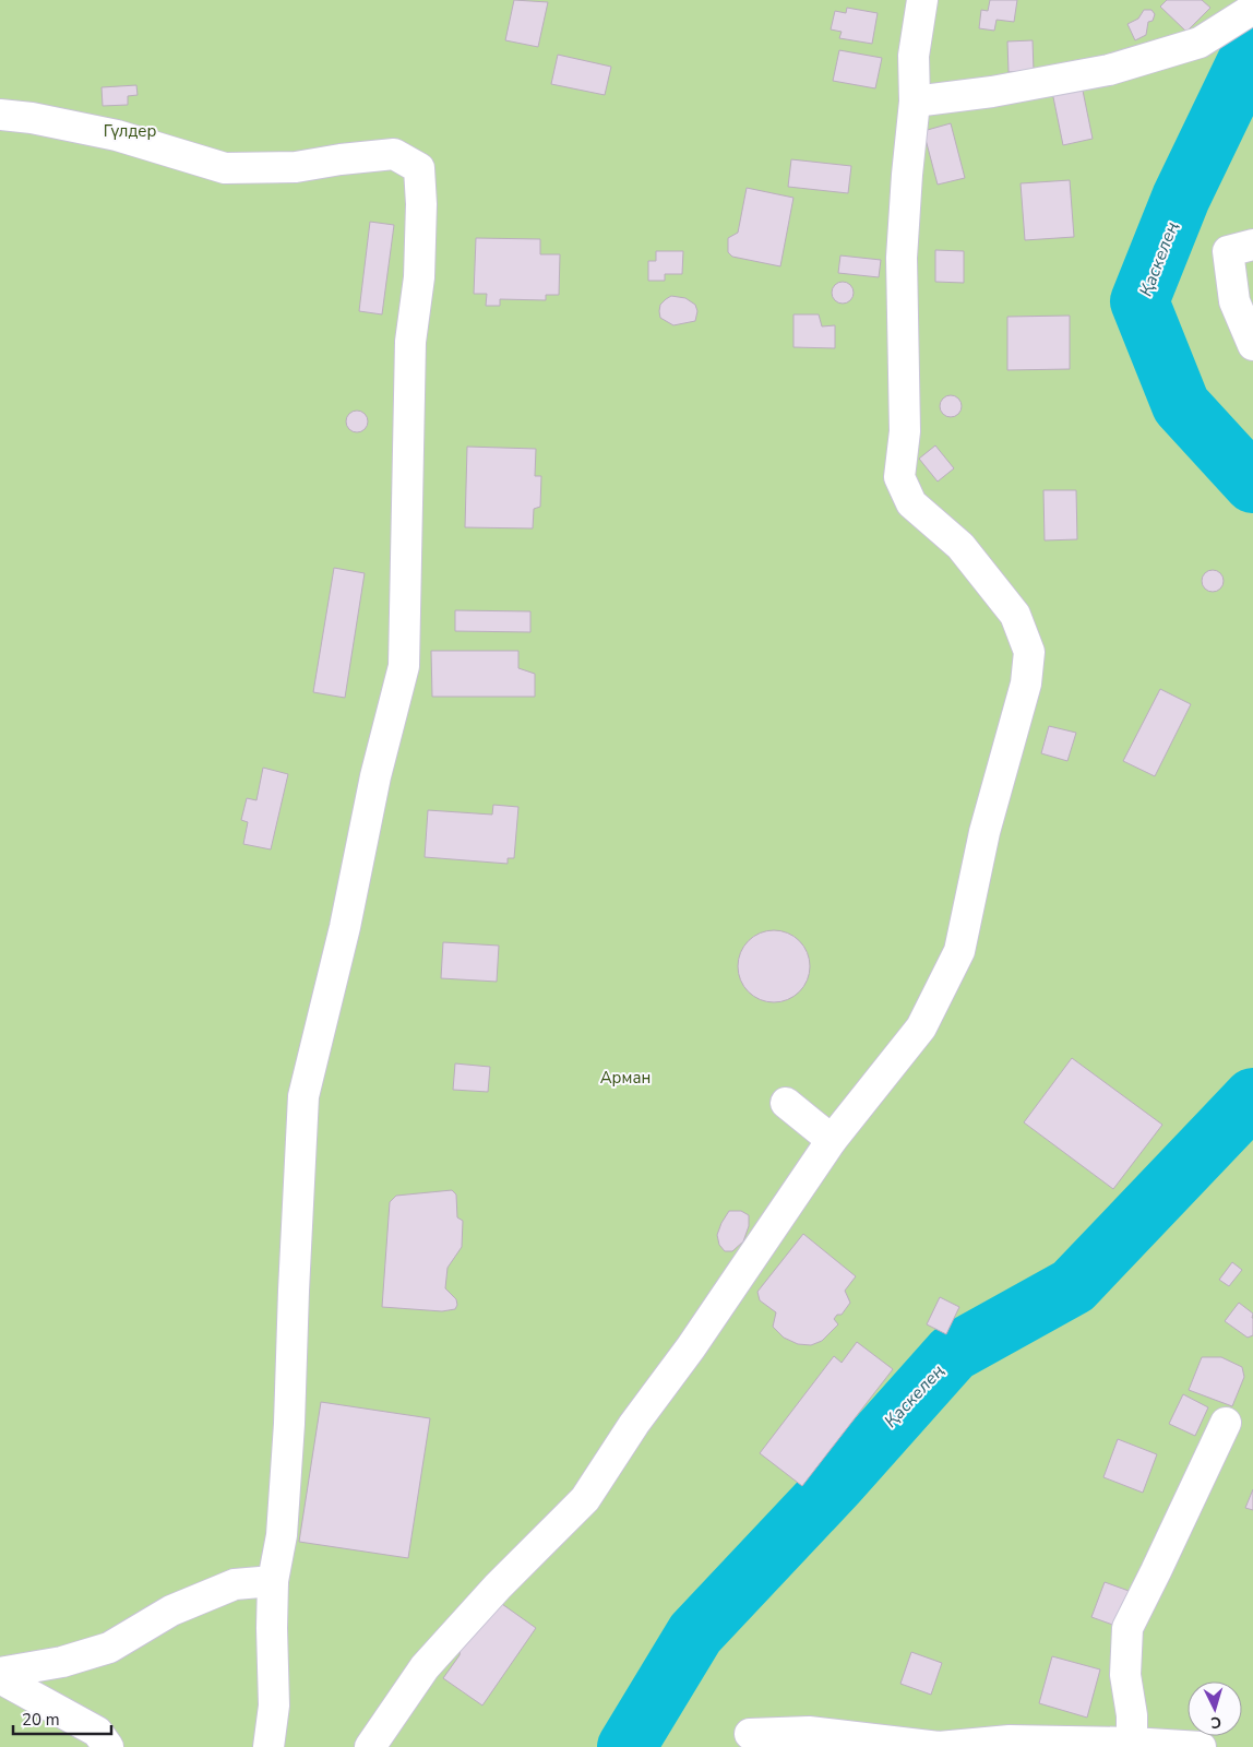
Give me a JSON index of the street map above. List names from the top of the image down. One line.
{"water":["Қаскелең"],"parks":["Гүлдер","Арман"],"scale_bar":"20 m","north":"bottom"}
